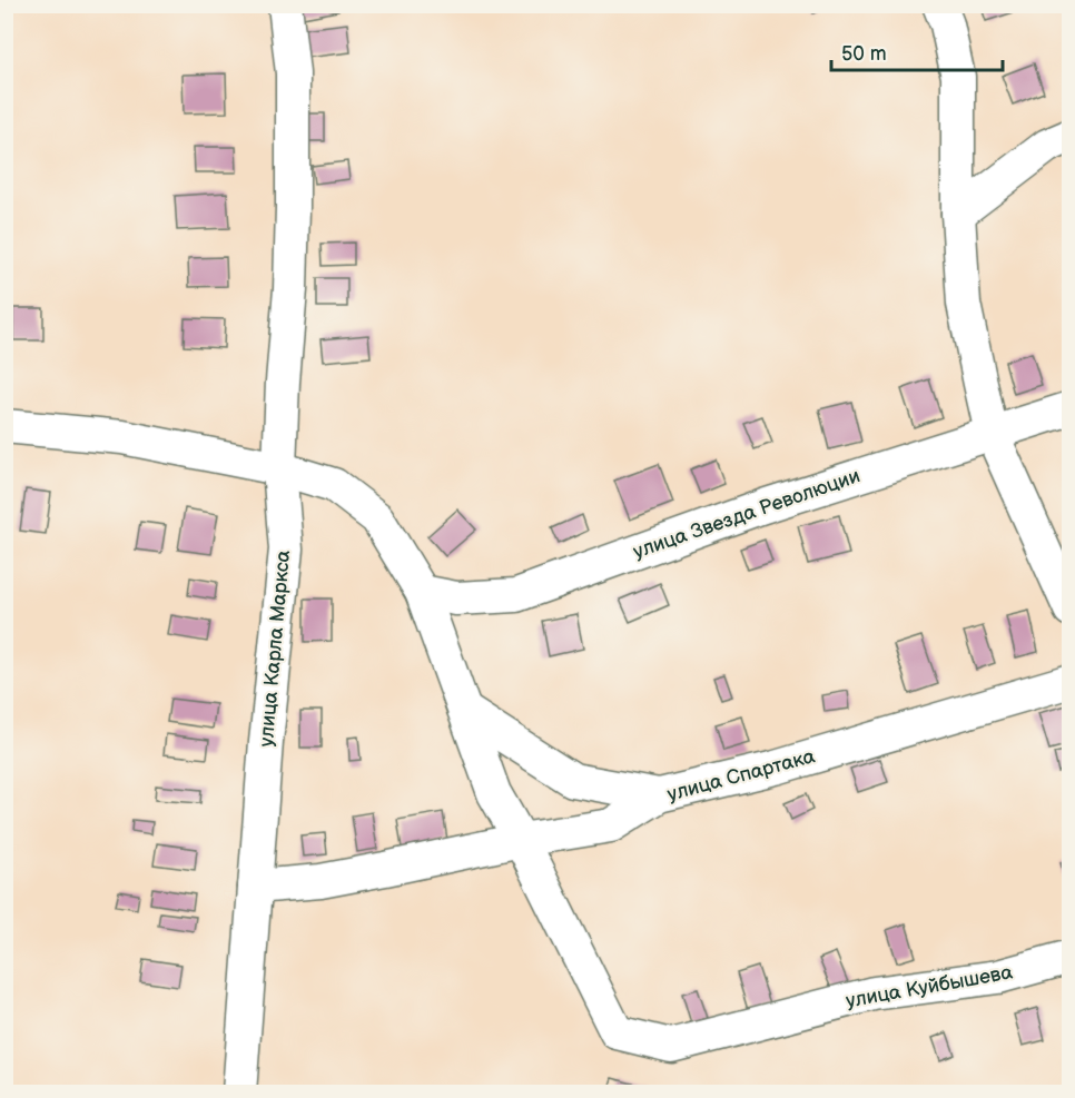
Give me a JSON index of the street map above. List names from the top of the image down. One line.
{"streets":{"street":["улица Звезда Революции","улица Карла Маркса","улица Спартака","улица Куйбышева"]},"crossings":[["улица Карла Маркса","улица Спартака"],["улица Спартака","улица Куйбышева"]],"scale_bar":"50 m"}
